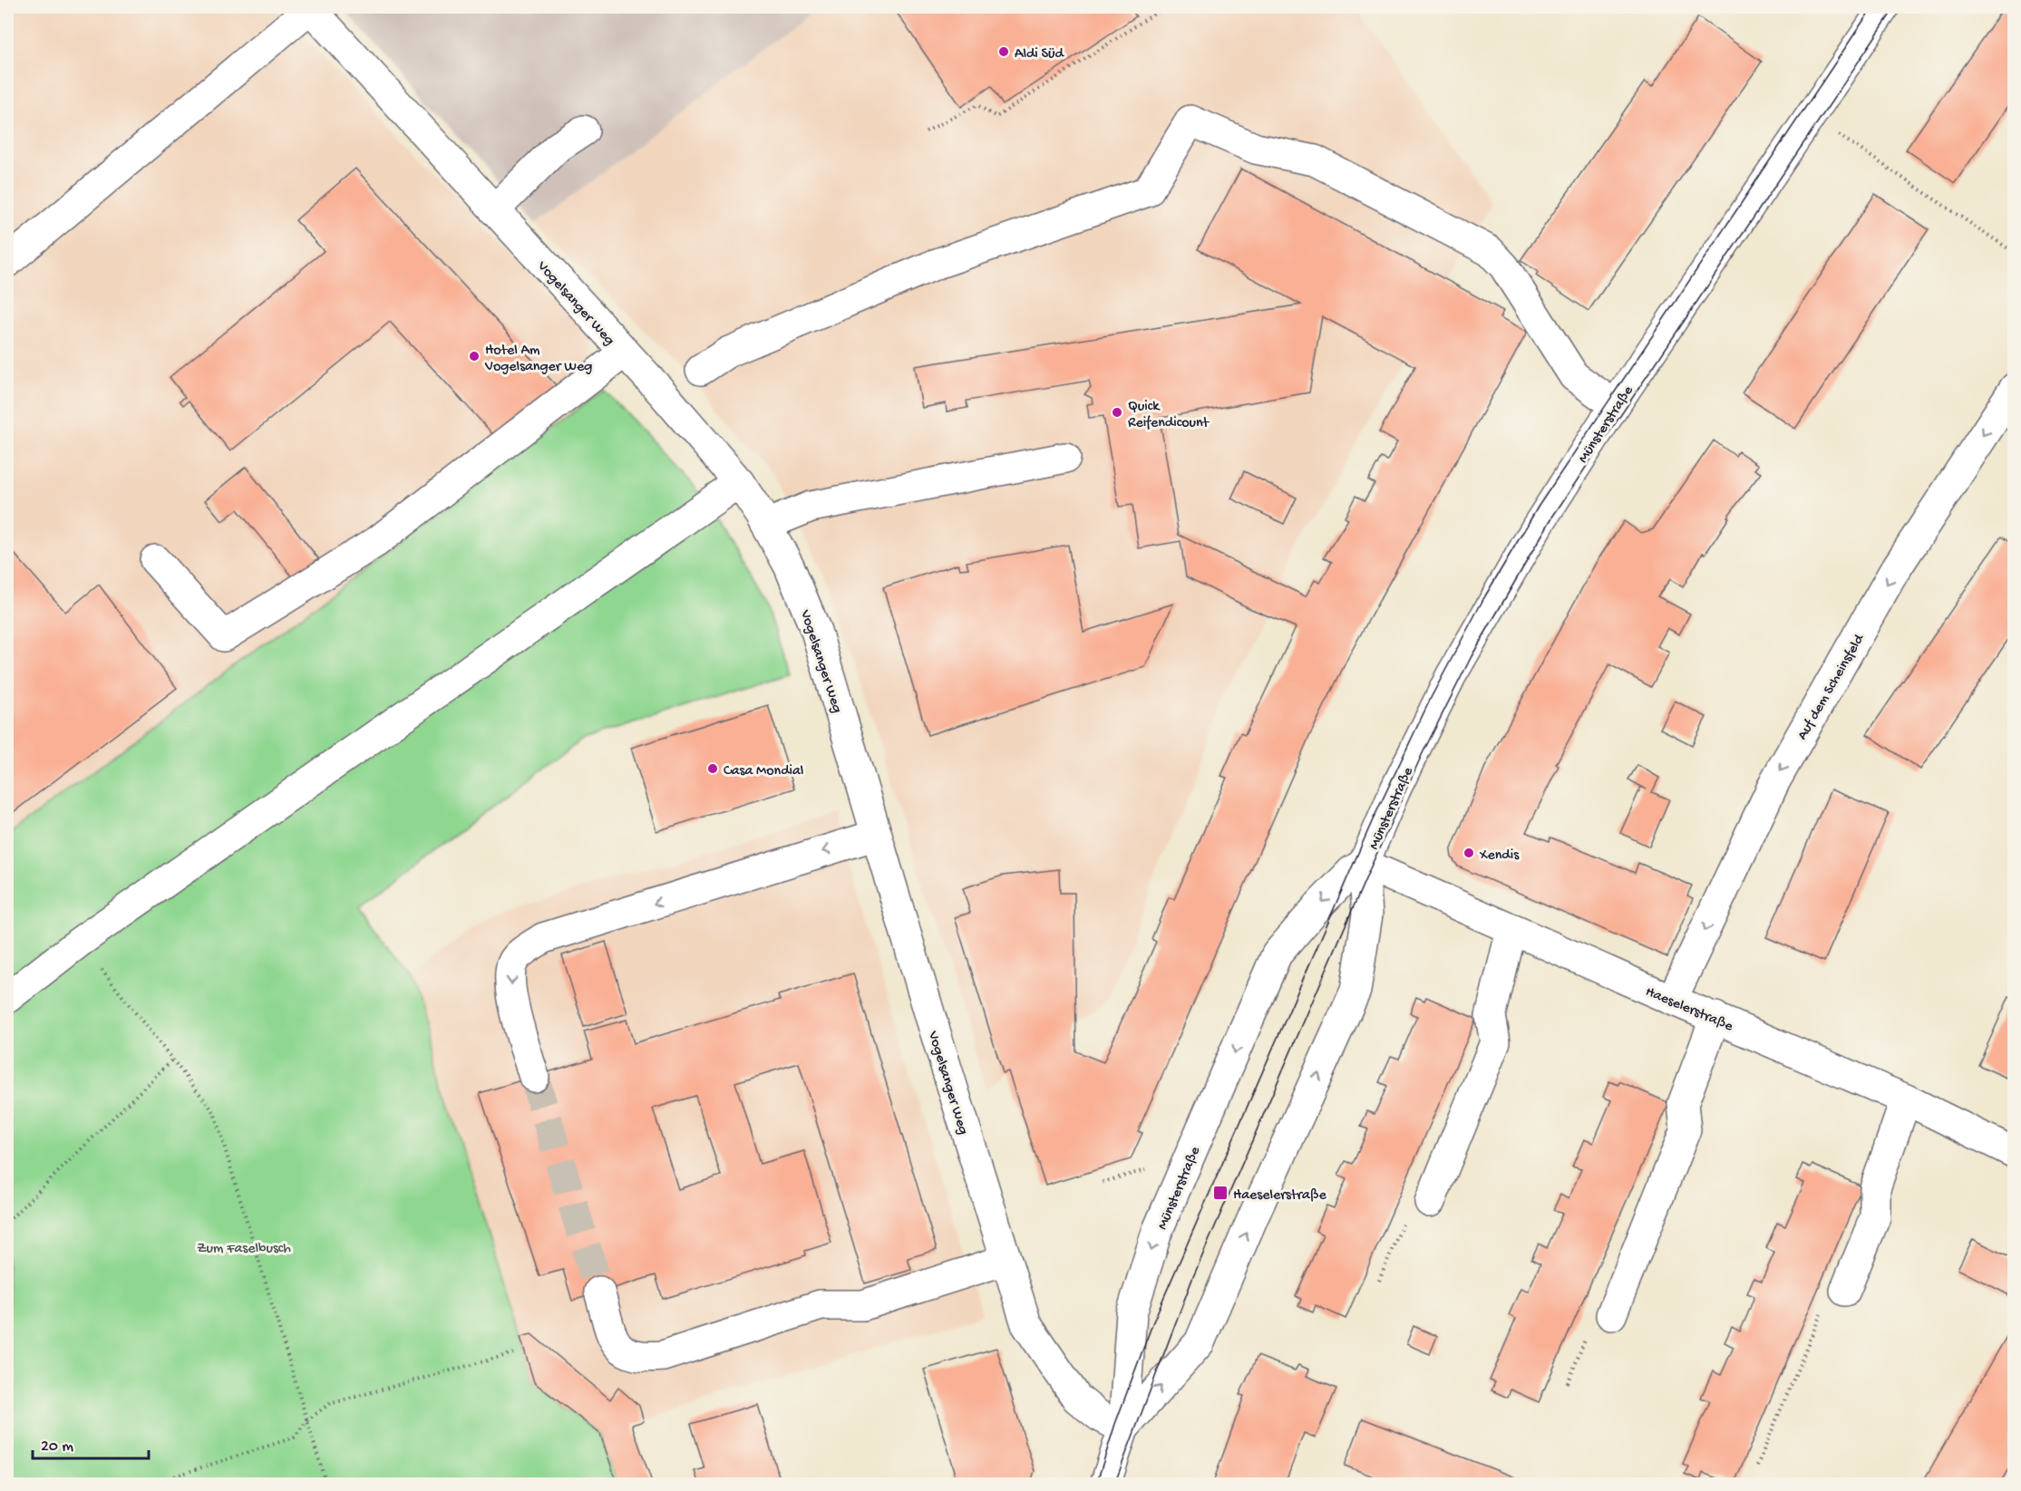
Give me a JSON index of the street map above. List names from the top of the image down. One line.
{"streets":{"street":["Vogelsanger Weg","Münsterstraße","Auf dem Scheinsfeld","Haeselerstraße"]},"crossings":[["Vogelsanger Weg","Münsterstraße"],["Münsterstraße","Haeselerstraße"],["Auf dem Scheinsfeld","Haeselerstraße"]],"one_way":["Auf dem Scheinsfeld"],"parks":["Zum Faselbusch"],"places":{"other":["Aldi Süd","Hotel Am Vogelsanger Weg","Quick Reifendicount","Casa Mondial","Xendis"],"transit":["Haeselerstraße"]},"scale_bar":"20 m"}
